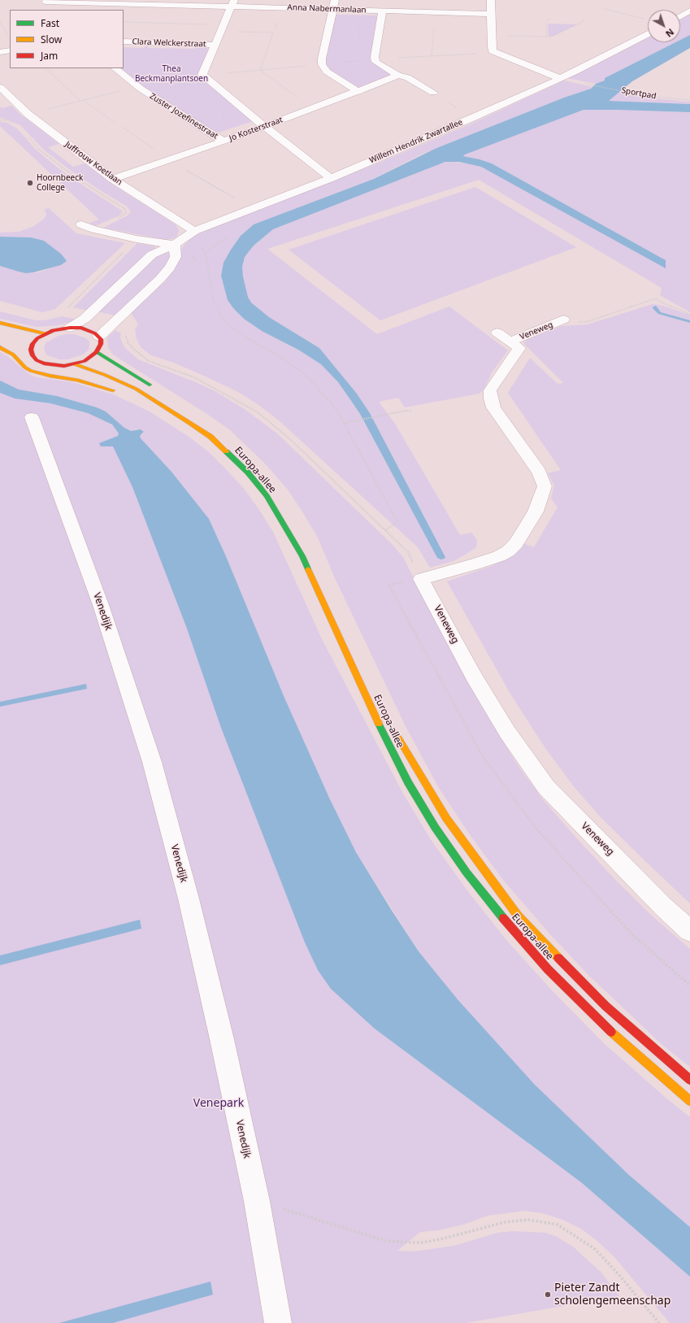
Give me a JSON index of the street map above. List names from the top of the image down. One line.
{"streets":{"main road":["Europa-allee"],"street":["Anna Nabermanlaan","Clara Welckerstraat","Zuster Jozefinestraat","Jo Kosterstraat","Willem Hendrik Zwartallee","Juffrouw Koetlaan","Veneweg","Venedijk"],"path":["Sportpad"]},"crossings":[["Zuster Jozefinestraat","Jo Kosterstraat"],["Jo Kosterstraat","Juffrouw Koetlaan"],["Willem Hendrik Zwartallee","Juffrouw Koetlaan"]],"parks":["Thea Beckmanplantsoen","Venepark"],"places":["Hoornbeeck College","Pieter Zandt scholengemeenschap"],"legend":["Fast","Slow","Jam"],"north":"bottom right"}
